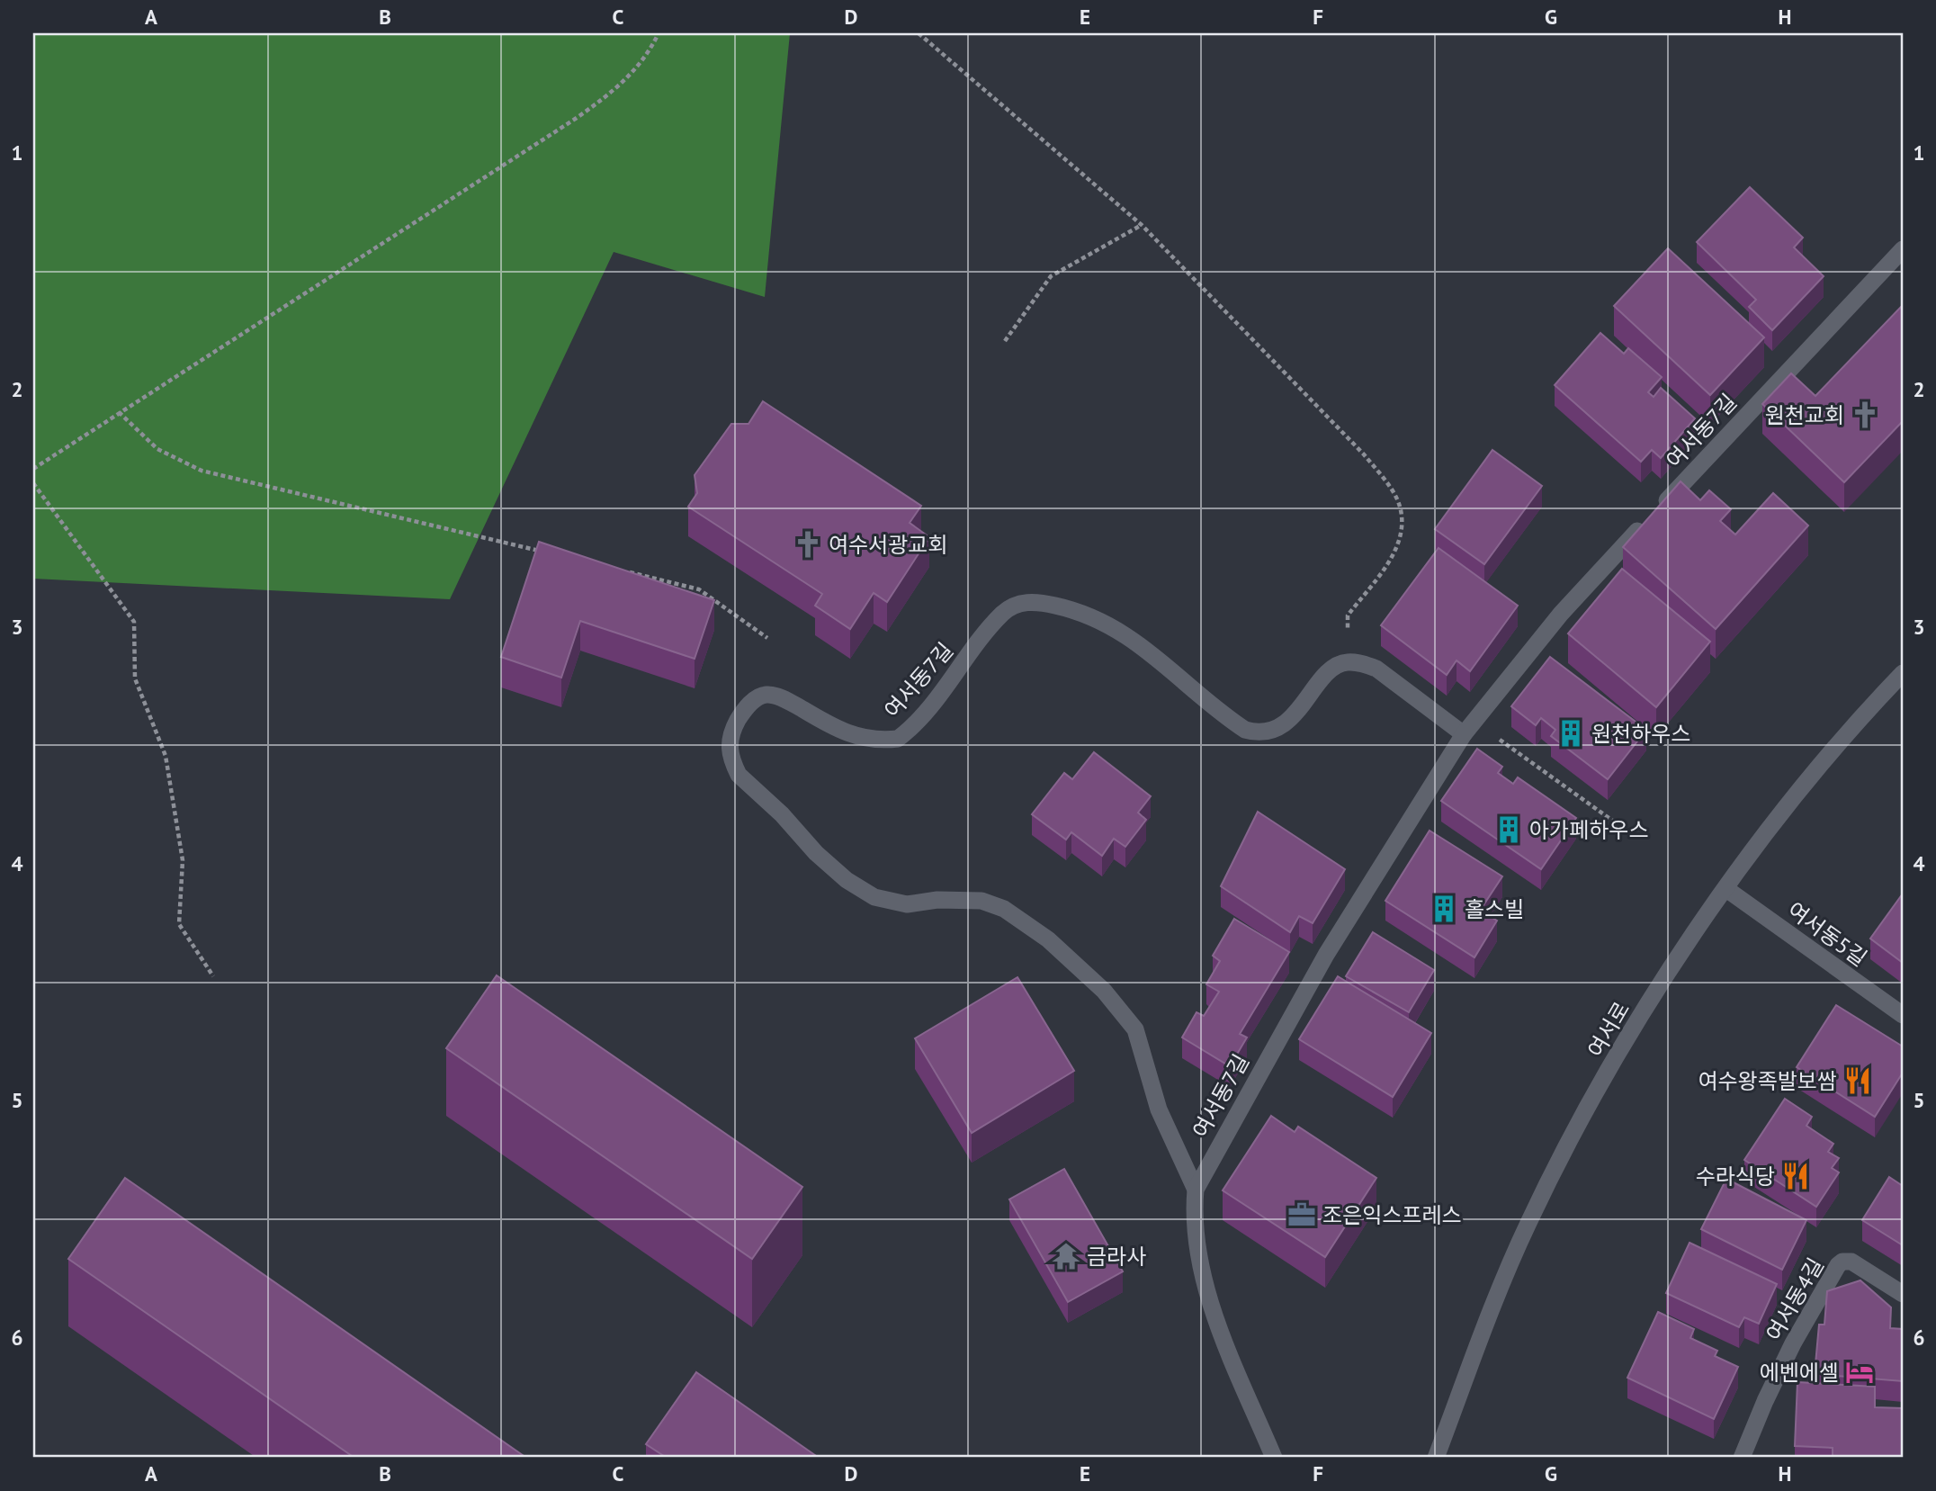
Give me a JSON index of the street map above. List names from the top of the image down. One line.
{"streets":{"street":["여서동7길","여서동5길","여서로","여서동4길"]},"crossings":[["여서동5길","여서로"]],"places":{"church":["원천교회","여수서광교회"],"building":["원천하우스","아가페하우스","홀스빌"],"restaurant":["여수왕족발보쌈","수라식당"],"office":["조은익스프레스"],"temple":["금라사"],"hotel":["에벤에셀"]},"grid":{"columns":["A","B","C","D","E","F","G","H"],"rows":["1","2","3","4","5","6"]}}
